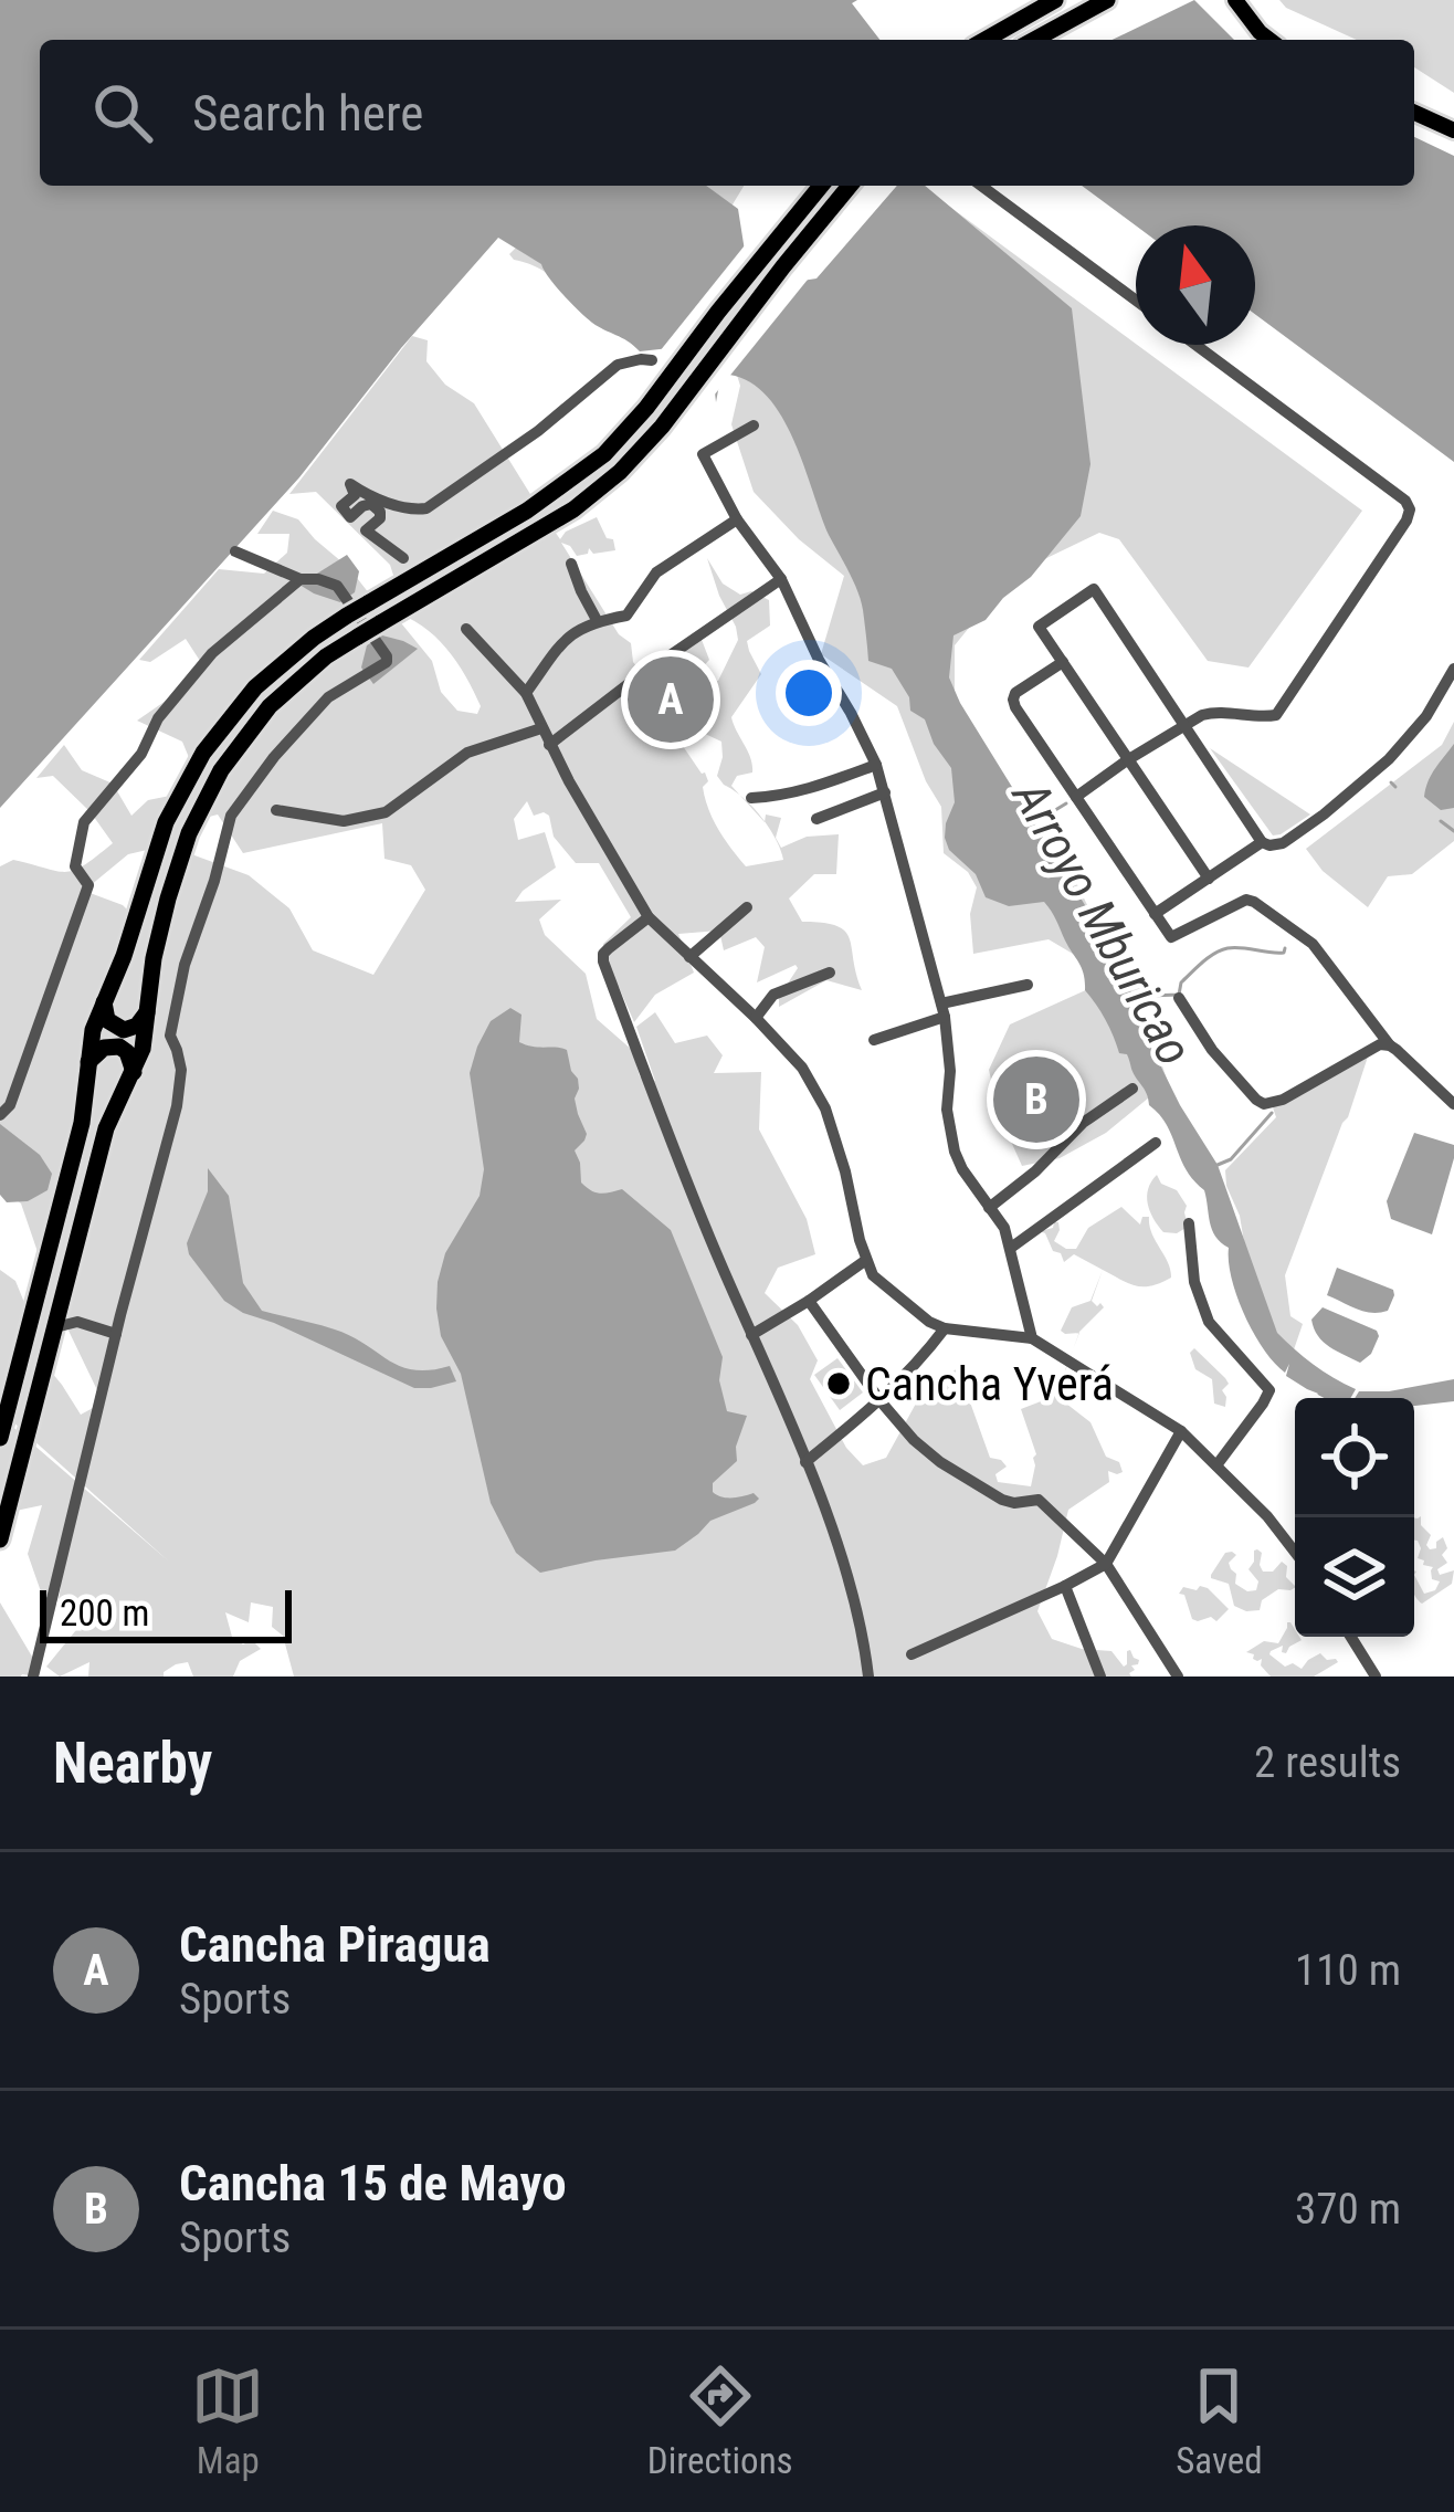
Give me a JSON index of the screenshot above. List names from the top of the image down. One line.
{"water":["Arroyo Mburicao"],"places":["Cancha Yverá"],"scale_bar":"200 m","north":"top","page":{"search":"Search here","pins":["A","B"],"scale":"200 m","heading":["Nearby","2 results"],"list":[{"mark":"A","name":"Cancha Piragua","note":"Sports","value":"110 m"},{"mark":"B","name":"Cancha 15 de Mayo","note":"Sports","value":"370 m"}],"nav":["Map","Directions","Saved"]}}
